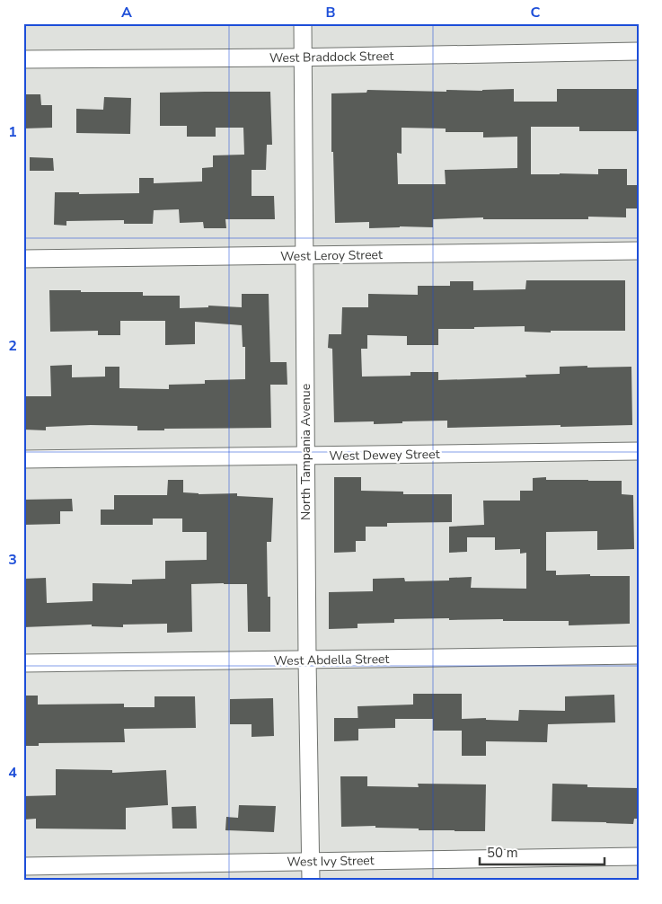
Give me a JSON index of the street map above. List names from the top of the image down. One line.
{"streets":{"street":["West Braddock Street","West Leroy Street","North Tampania Avenue","West Dewey Street","West Abdella Street","West Ivy Street"]},"crossings":[["West Braddock Street","North Tampania Avenue"],["West Leroy Street","North Tampania Avenue"],["North Tampania Avenue","West Dewey Street"],["North Tampania Avenue","West Abdella Street"],["North Tampania Avenue","West Ivy Street"]],"scale_bar":"50 m","grid":{"columns":["A","B","C"],"rows":["1","2","3","4"]}}
